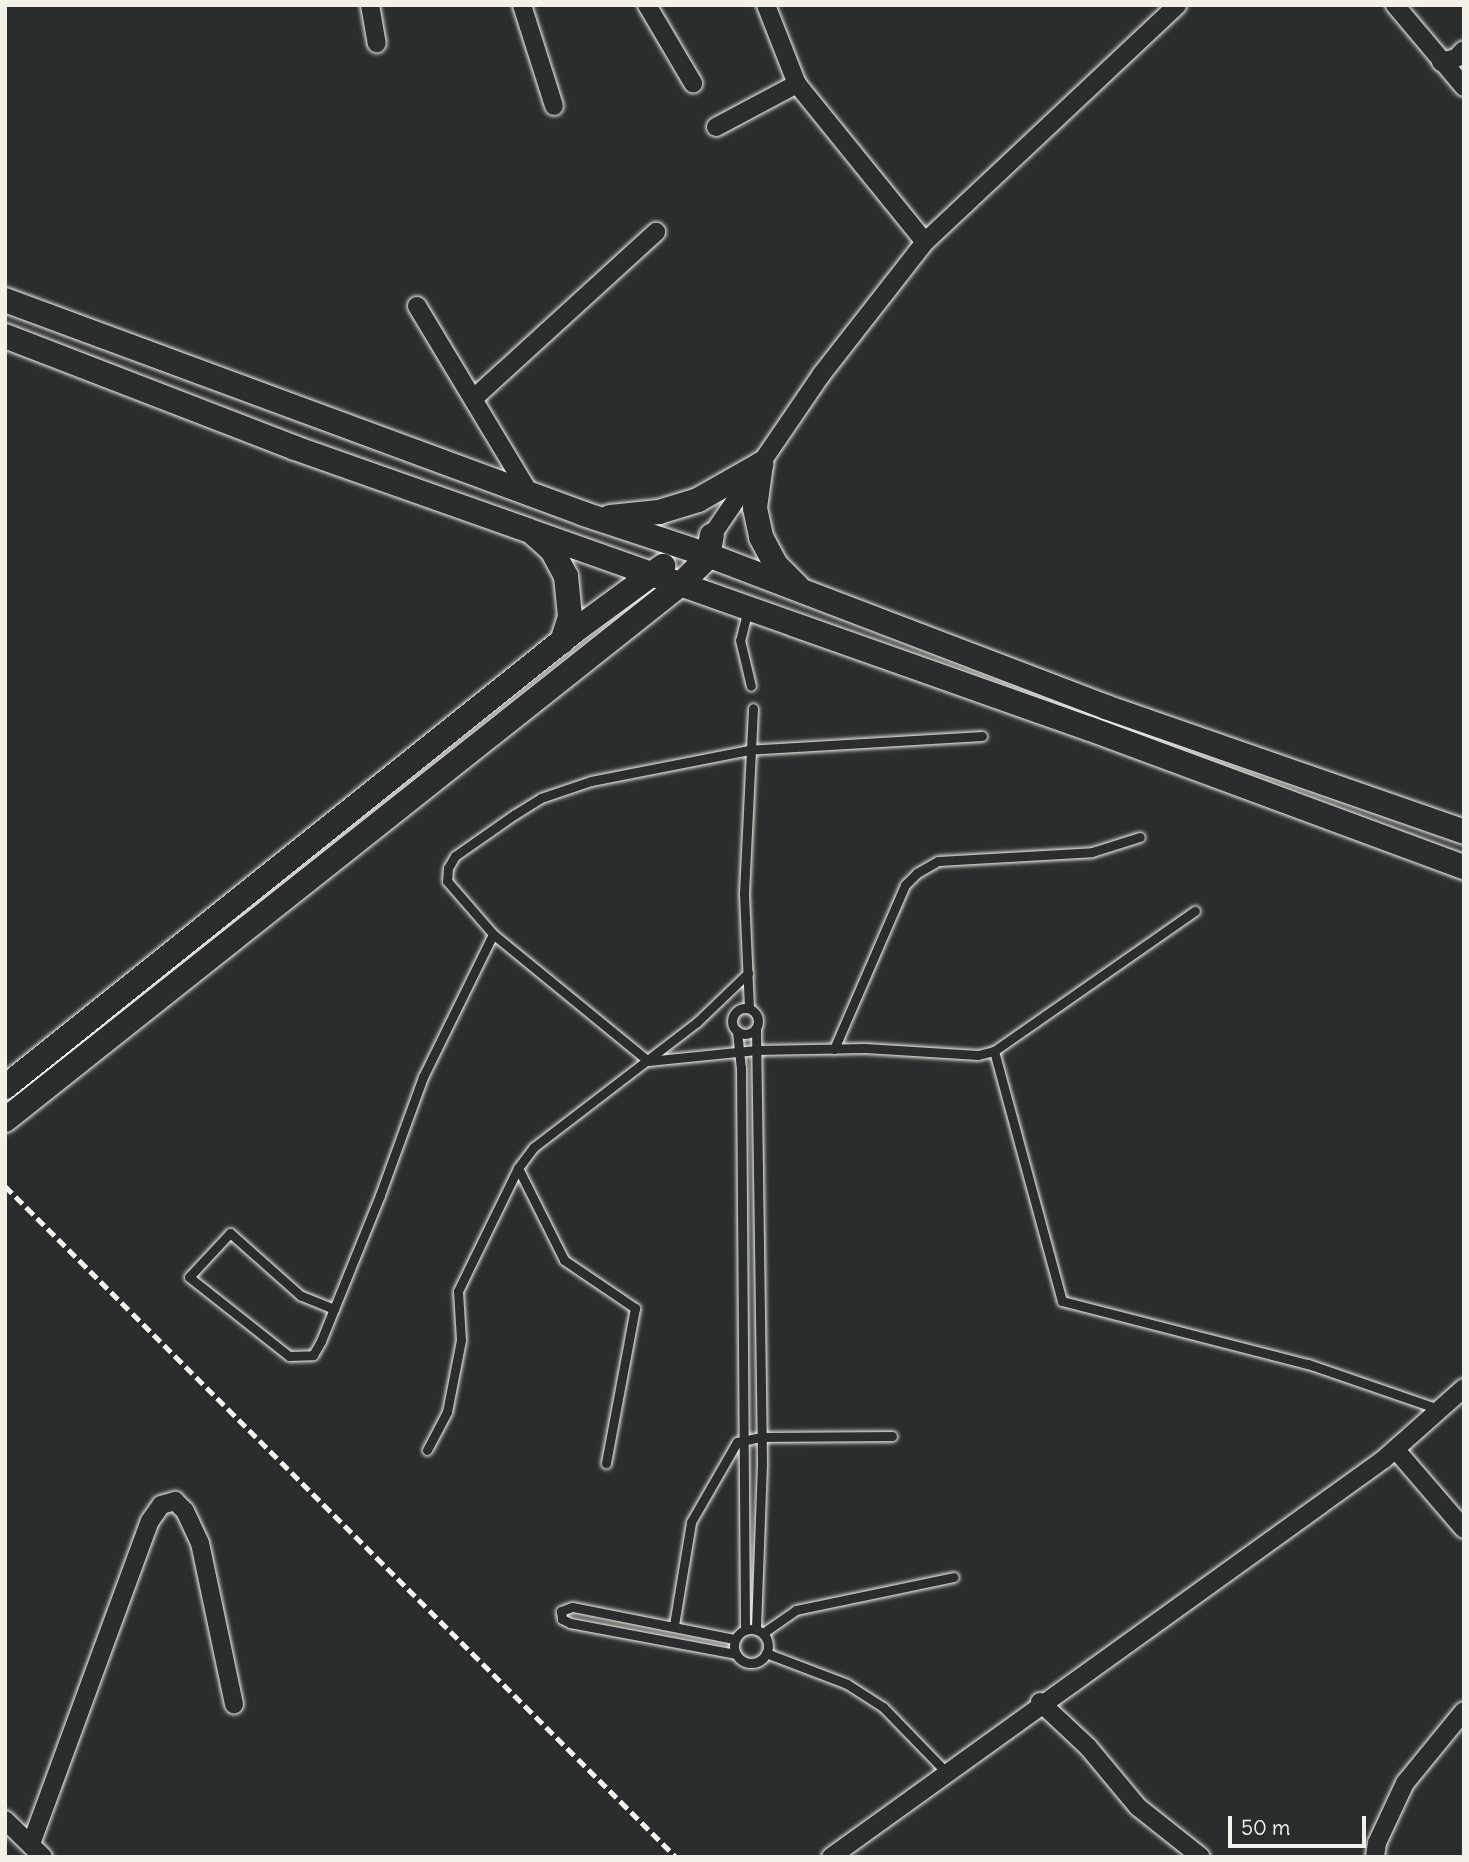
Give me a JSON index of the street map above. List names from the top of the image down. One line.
{"scale_bar":"50 m"}
